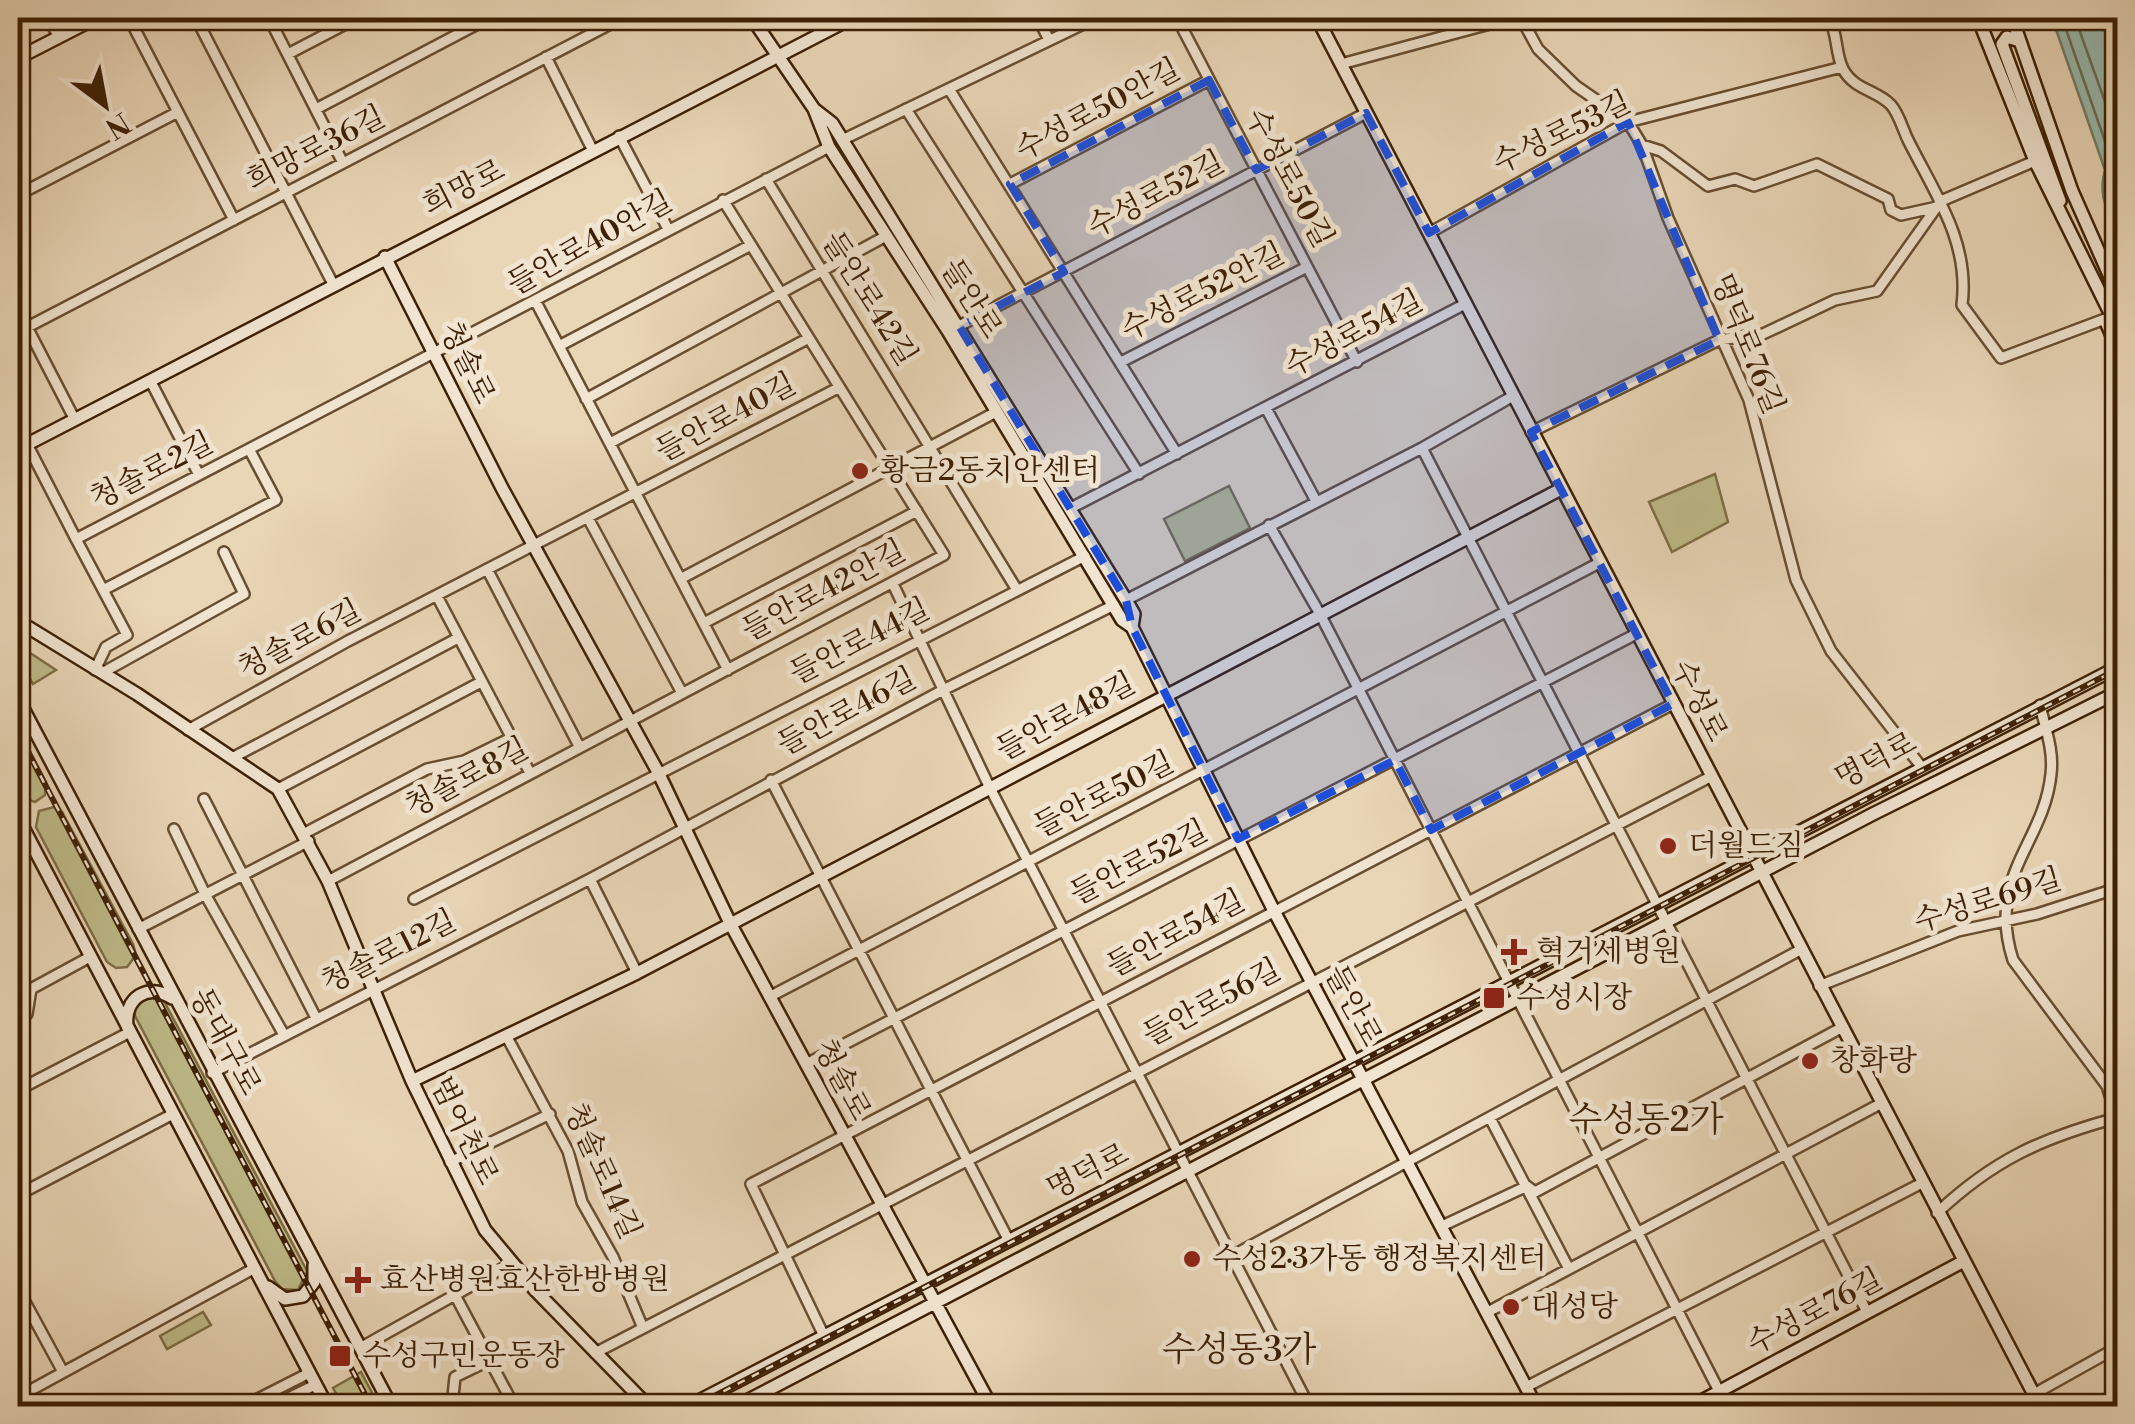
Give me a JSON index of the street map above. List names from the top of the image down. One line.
{"streets":{"main road":["희망로","들안로","청솔로","수성로","들안로48길","명덕로","동대구로","범어천로","수성로76길"],"street":["수성로50안길","수성로53길","희망로36길","수성로50길","수성로52길","들안로40안길","수성로52안길","들안로42길","수성로54길","명덕로76길","들안로40길","청솔로2길","들안로42안길","청솔로6길","들안로44길","들안로46길","청솔로8길","들안로50길","들안로52길","수성로69길","들안로54길","청솔로12길","들안로56길","청솔로14길"]},"crossings":[["수성로50안길","수성로50길"],["수성로50안길","수성로52길"],["수성로50안길","수성로52안길"],["수성로53길","명덕로76길"],["수성로53길","수성로"],["수성로50길","수성로52길"],["수성로50길","수성로52안길"],["수성로50길","수성로54길"],["희망로","들안로"],["희망로","청솔로"],["희망로","청솔로2길"],["수성로52길","수성로52안길"],["수성로52길","들안로"],["수성로52길","수성로"],["들안로40안길","청솔로"],["들안로40안길","들안로40길"],["들안로40안길","청솔로2길"],["수성로52안길","수성로54길"],["들안로42길","들안로44길"],["들안로","수성로54길"],["들안로","들안로44길"],["들안로","들안로46길"],["들안로","들안로48길"],["들안로","명덕로"],["들안로","들안로50길"],["들안로","들안로52길"],["들안로","들안로54길"],["들안로","들안로56길"],["수성로54길","수성로"],["수성로54길","들안로46길"],["명덕로76길","명덕로"],["청솔로","청솔로2길"],["청솔로","들안로42안길"],["청솔로","청솔로6길"],["청솔로","들안로44길"],["청솔로","들안로46길"],["청솔로","들안로48길"],["청솔로","명덕로"],["청솔로","청솔로8길"],["청솔로","들안로50길"],["청솔로","들안로52길"],["청솔로","들안로54길"],["청솔로","청솔로12길"],["청솔로","들안로56길"],["들안로40길","들안로42안길"],["청솔로2길","범어천로"],["들안로42안길","들안로46길"],["들안로42안길","청솔로8길"],["청솔로6길","범어천로"],["들안로44길","들안로46길"],["수성로","들안로46길"],["수성로","들안로48길"],["수성로","명덕로"],["수성로","들안로50길"],["수성로","들안로52길"],["수성로","수성로69길"],["수성로","들안로54길"],["수성로","들안로56길"],["수성로","수성로76길"],["들안로46길","들안로48길"],["들안로46길","청솔로12길"],["들안로48길","들안로50길"],["명덕로","들안로56길"],["청솔로8길","범어천로"],["들안로50길","들안로52길"],["들안로52길","들안로54길"],["들안로54길","들안로56길"],["청솔로12길","동대구로"],["청솔로12길","범어천로"],["들안로56길","범어천로"],["들안로56길","청솔로14길"]],"districts":["수성동2가","수성동3가"],"places":{"other":["황금2동치안센터","더월드짐","창화랑","수성2·3가동 행정복지센터","대성당"],"health":["혁거세병원","효산병원효산한방병원"],"transit":["수성시장","수성구민운동장"]},"north":"bottom right"}
